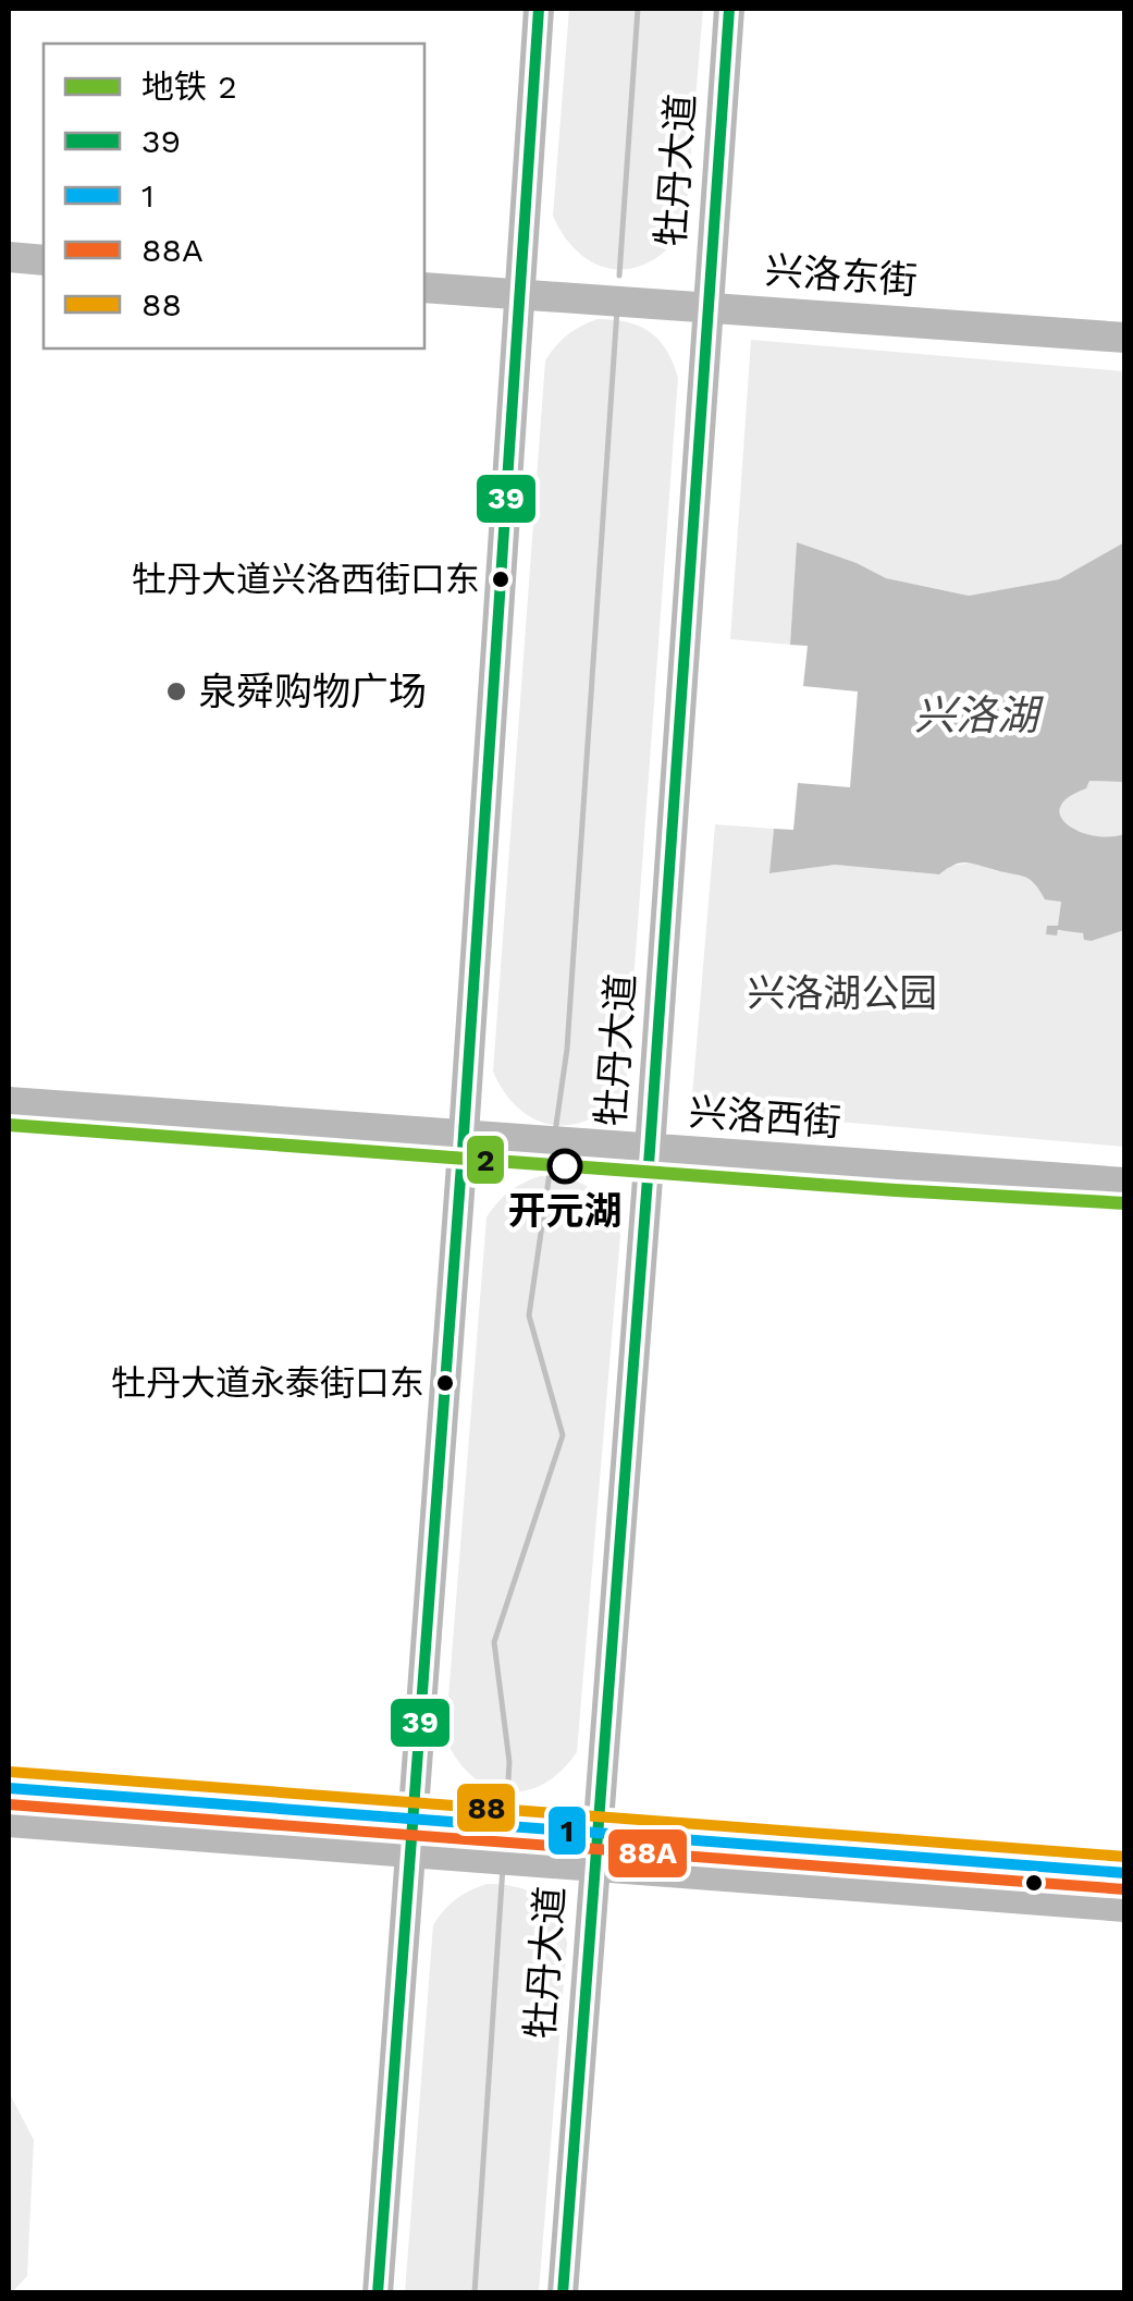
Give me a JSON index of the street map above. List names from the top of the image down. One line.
{"streets":{"main road":["牡丹大道","兴洛东街","兴洛西街"]},"crossings":[["牡丹大道","兴洛东街"],["牡丹大道","兴洛西街"]],"water":["兴洛湖"],"parks":["兴洛湖公园"],"places":["牡丹大道兴洛西街口东","泉舜购物广场","开元湖","牡丹大道永泰街口东"],"lines":["transit line 39","metro line 2","transit line 88","transit line 1","transit line 88A"],"legend":["地铁 2","39","1","88A","88"]}
